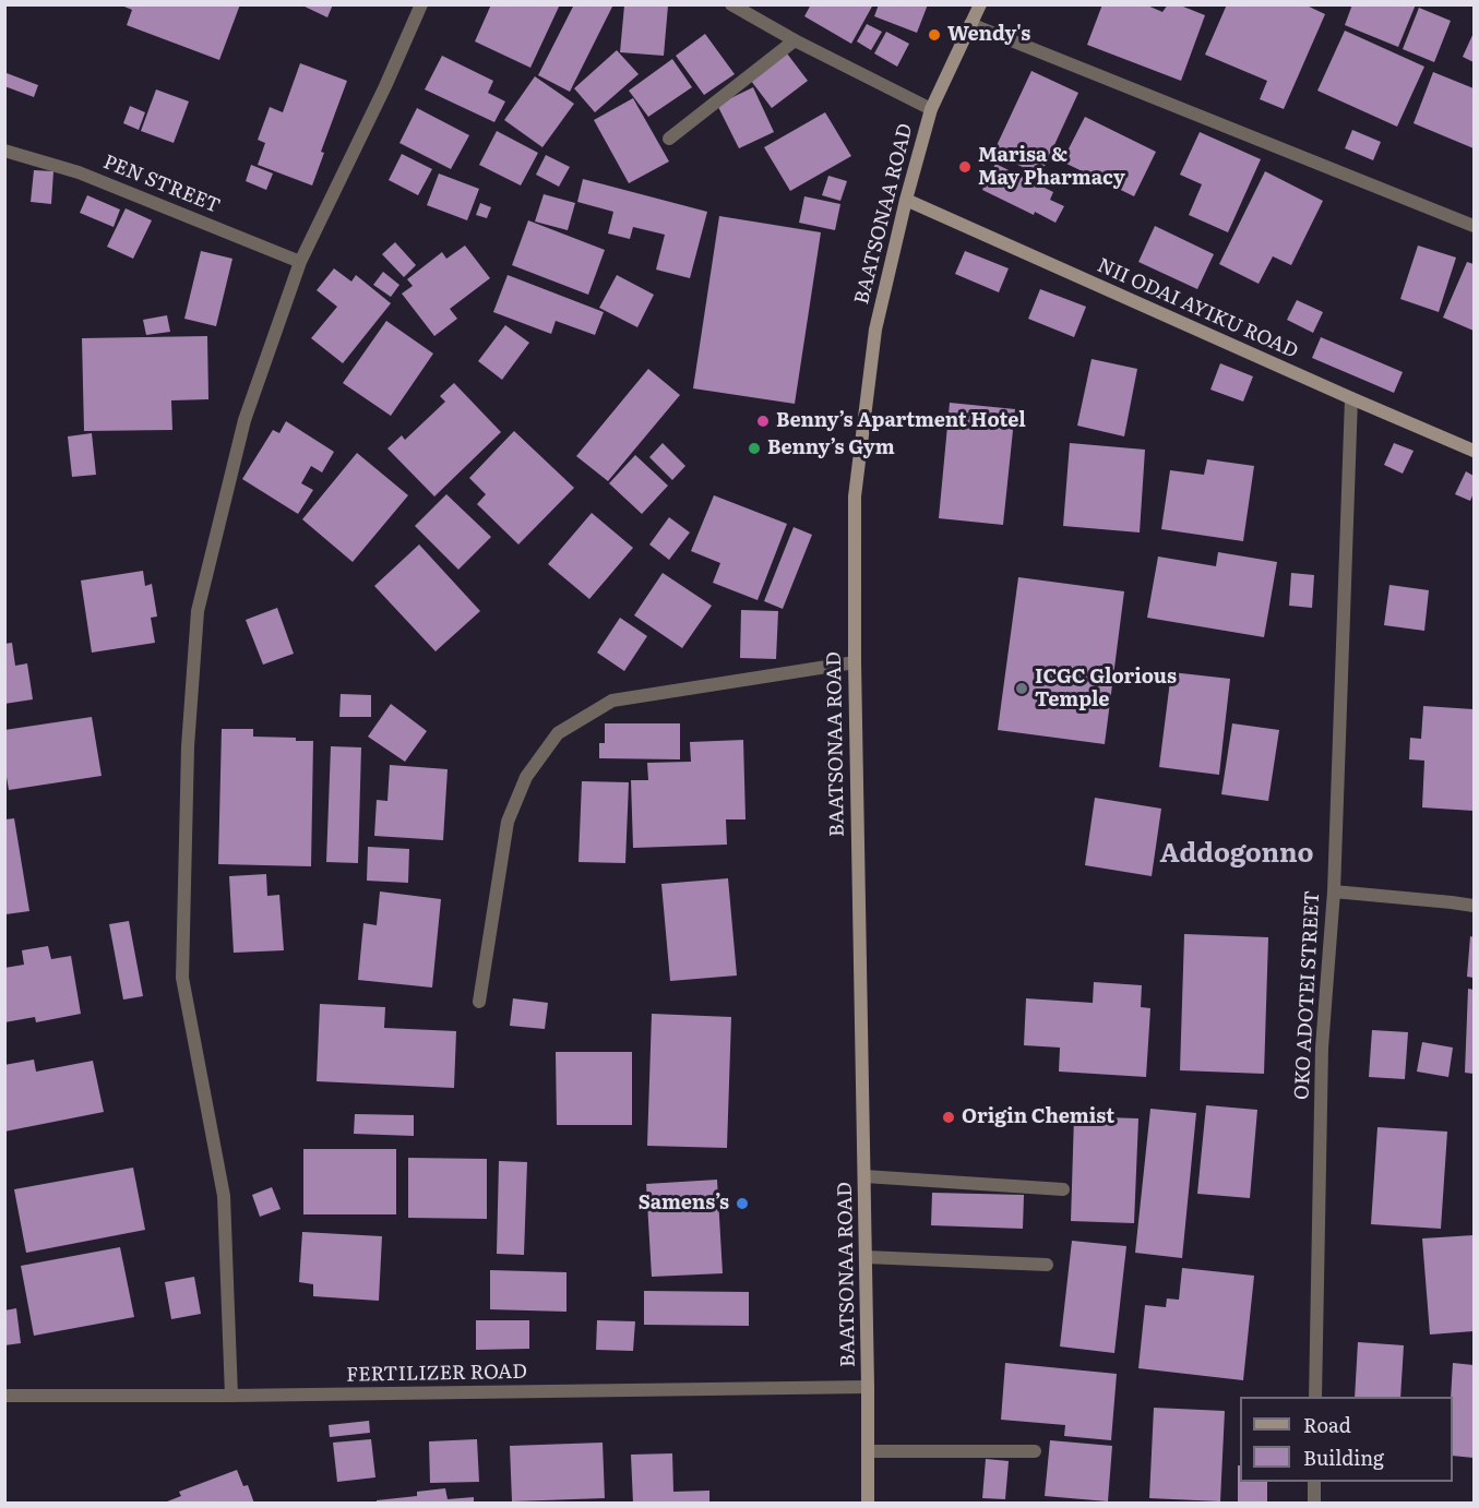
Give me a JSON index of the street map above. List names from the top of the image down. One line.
{"streets":{"street":["PEN STREET","BAATSONAA ROAD","NII ODAI AYIKU ROAD","OKO ADOTEI STREET","FERTILIZER ROAD"]},"crossings":[["BAATSONAA ROAD","NII ODAI AYIKU ROAD"],["BAATSONAA ROAD","FERTILIZER ROAD"],["NII ODAI AYIKU ROAD","OKO ADOTEI STREET"]],"districts":["Addogonno"],"places":["Wendy's","Marisa & May Pharmacy","Benny’s Apartment Hotel","Benny’s Gym","ICGC Glorious Temple","Origin Chemist","Samens’s"],"legend":["Road","Building"]}
